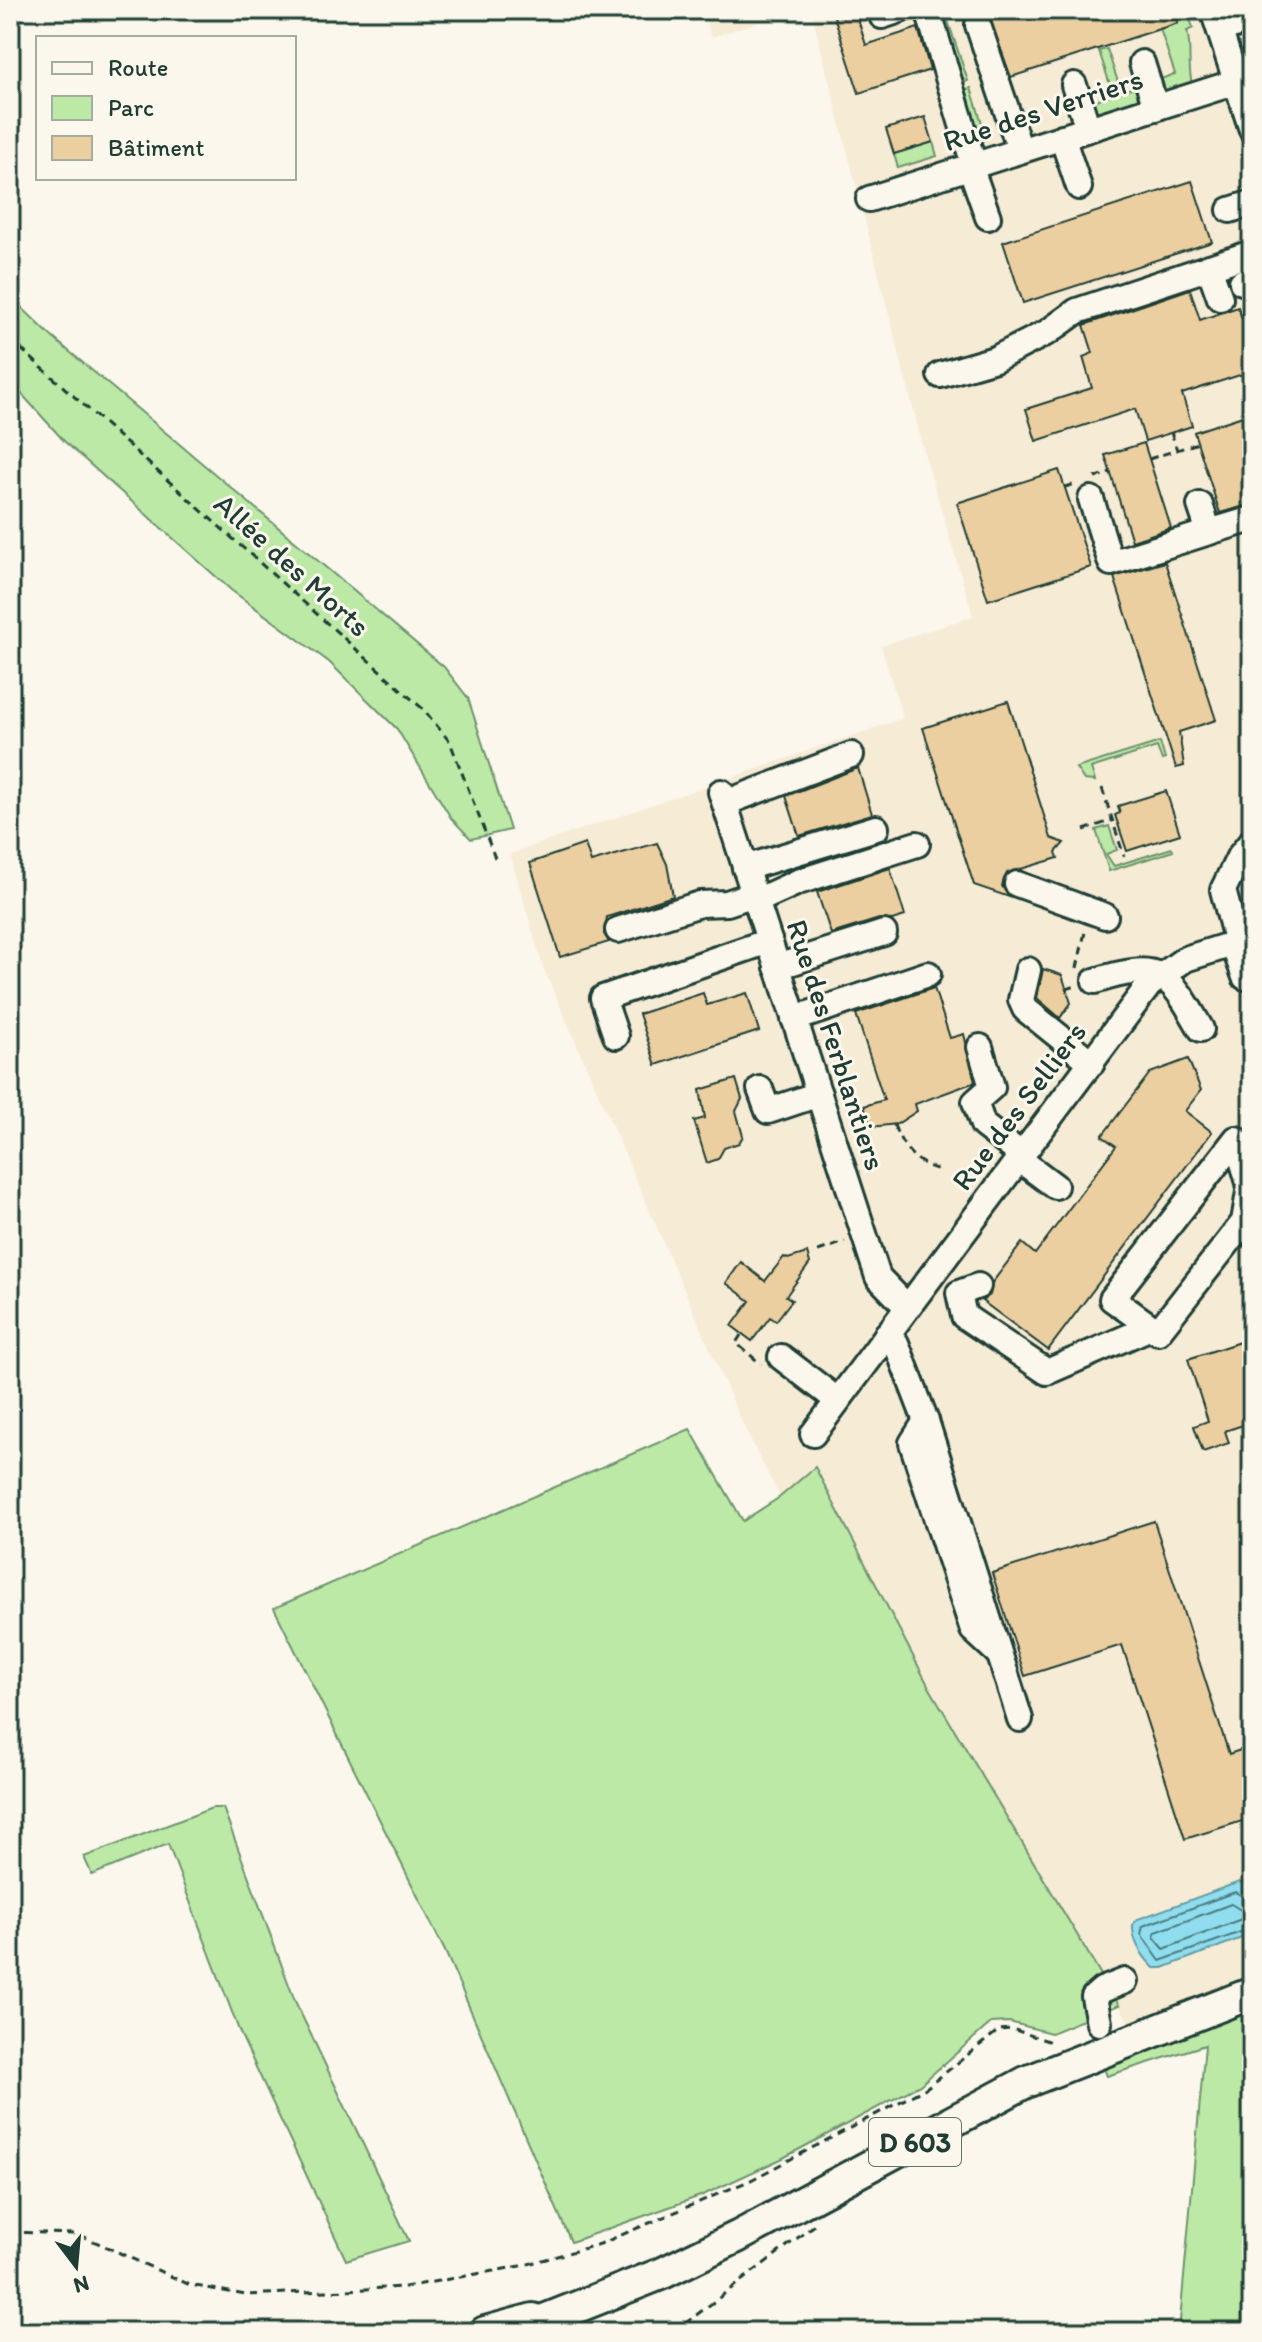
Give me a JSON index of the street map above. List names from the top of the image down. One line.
{"streets":{"main road":["D 603"],"street":["Rue des Verriers","Rue des Ferblantiers","Rue des Selliers"],"path":["Allée des Morts"]},"crossings":[["Rue des Ferblantiers","Rue des Selliers"]],"legend":["Route","Parc","Bâtiment"],"north":"bottom"}
